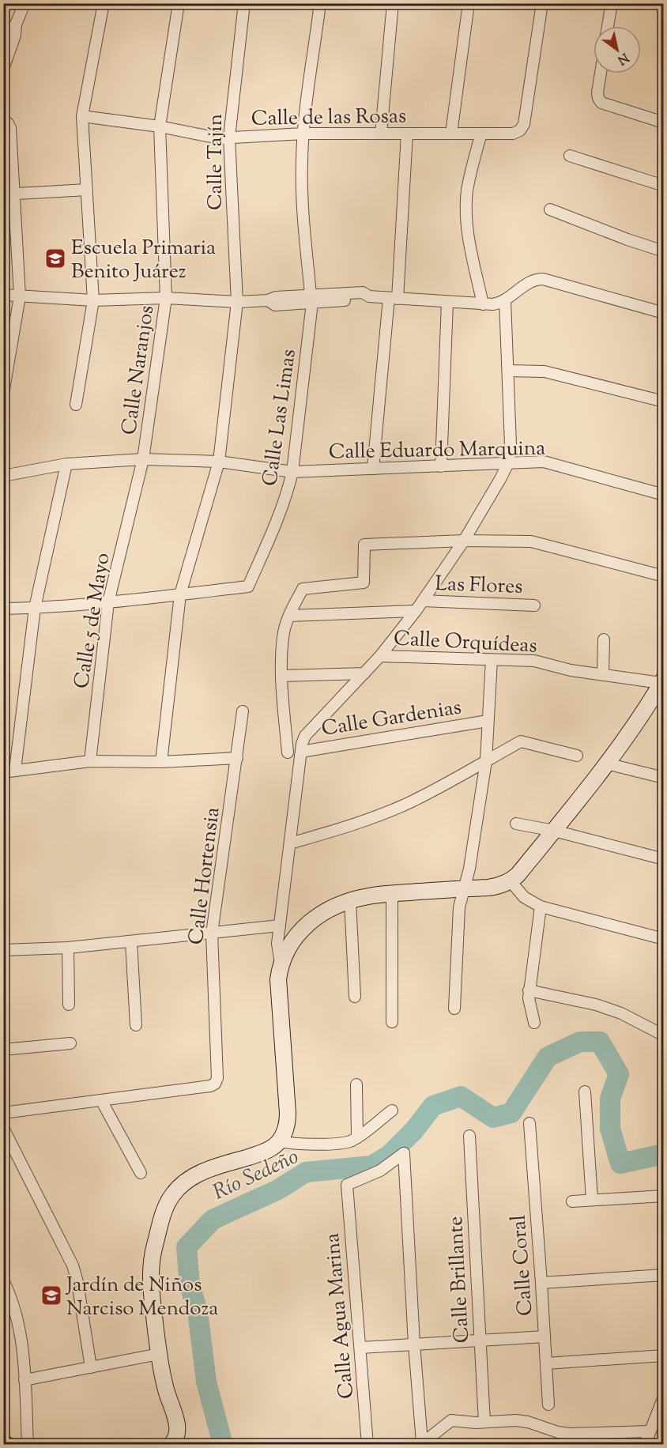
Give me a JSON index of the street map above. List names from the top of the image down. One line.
{"streets":{"street":["Calle de las Rosas","Calle Tajín","Calle Naranjos","Calle Las Limas","Calle Eduardo Marquina","Las Flores","Calle 5 de Mayo","Calle Orquídeas","Calle Gardenias","Calle Hortensia","Calle Coral","Calle Brillante","Calle Agua Marina"]},"crossings":[["Calle de las Rosas","Calle Tajín"],["Calle de las Rosas","Calle Naranjos"],["Calle de las Rosas","Calle Las Limas"],["Calle Tajín","Calle Las Limas"],["Calle Tajín","Calle Eduardo Marquina"],["Calle Naranjos","Calle Eduardo Marquina"],["Calle Naranjos","Calle 5 de Mayo"],["Calle Las Limas","Calle Eduardo Marquina"],["Calle Eduardo Marquina","Calle 5 de Mayo"]],"water":["Río Sedeño"],"places":{"school or university":["Escuela Primaria Benito Juárez","Jardín de Niños Narciso Mendoza"]},"north":"bottom right"}
